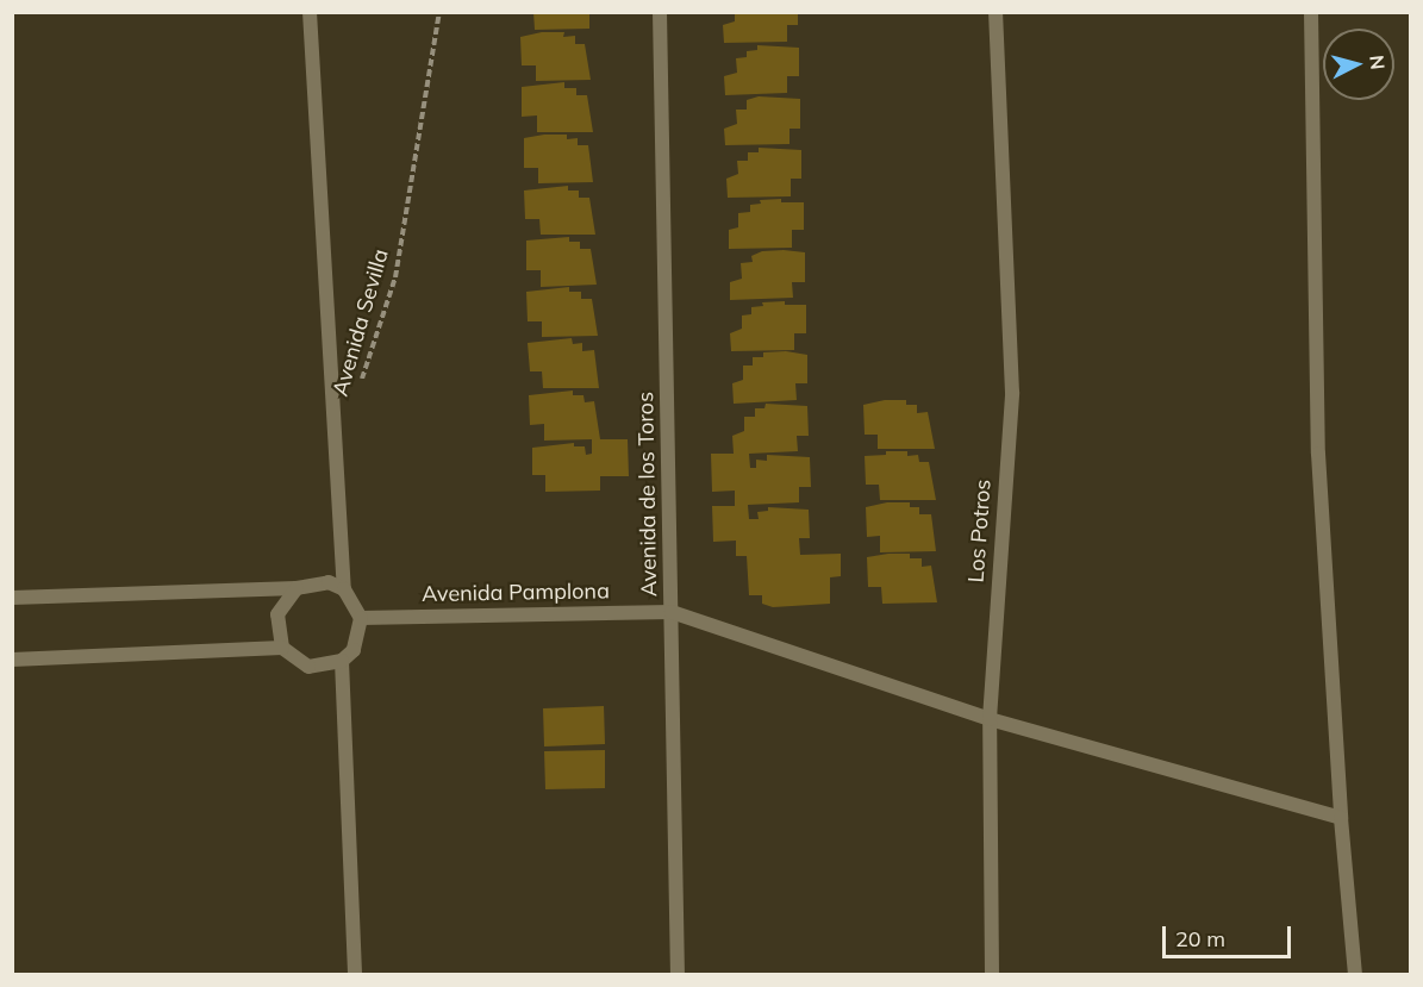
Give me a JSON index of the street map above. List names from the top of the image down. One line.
{"streets":{"street":["Avenida de los Toros","Los Potros","Avenida Pamplona"],"path":["Avenida Sevilla"]},"crossings":[["Avenida de los Toros","Avenida Pamplona"]],"scale_bar":"20 m","north":"right"}
